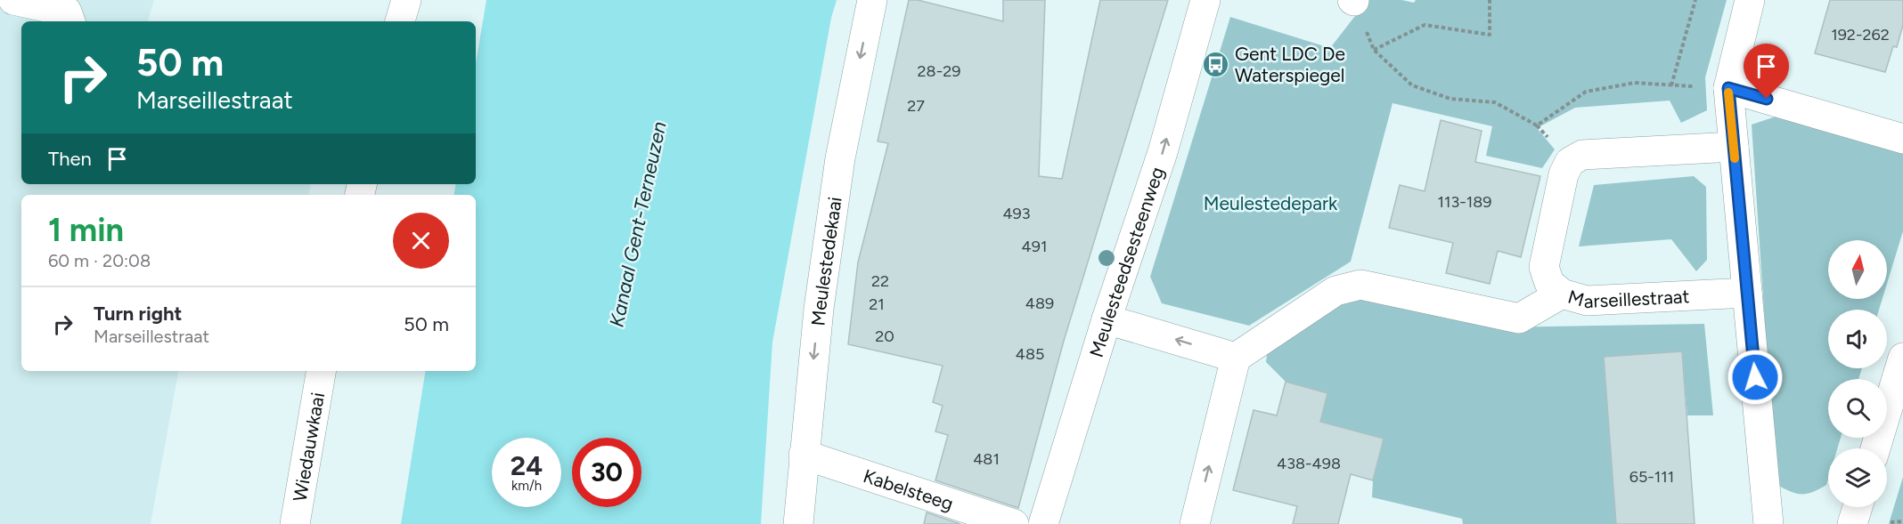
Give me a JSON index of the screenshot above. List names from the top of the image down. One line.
{"streets":{"street":["Meulestedekaai","Meulesteedsesteenweg","Marseillestraat","Wiedauwkaai","Kabelsteeg"]},"crossings":[["Meulestedekaai","Kabelsteeg"]],"one_way":["Meulestedekaai","Meulesteedsesteenweg"],"water":["Kanaal Gent-Terneuzen"],"parks":["Meulestedepark"],"places":{"bus stop":["Gent LDC De Waterspiegel"]},"house_numbers":["192-262","28-29","27","113-189","493","491","22","489","21","20","485","481","438-498","65-111"],"north":"top","page":{"turn":["50 m","Marseillestraat"],"then":"Then","heading":["1 min","60 m · 20:08"],"list":[{"name":"Turn right","note":"Marseillestraat","value":"50 m"}],"speed":"24 km/h","limit":"30"}}
